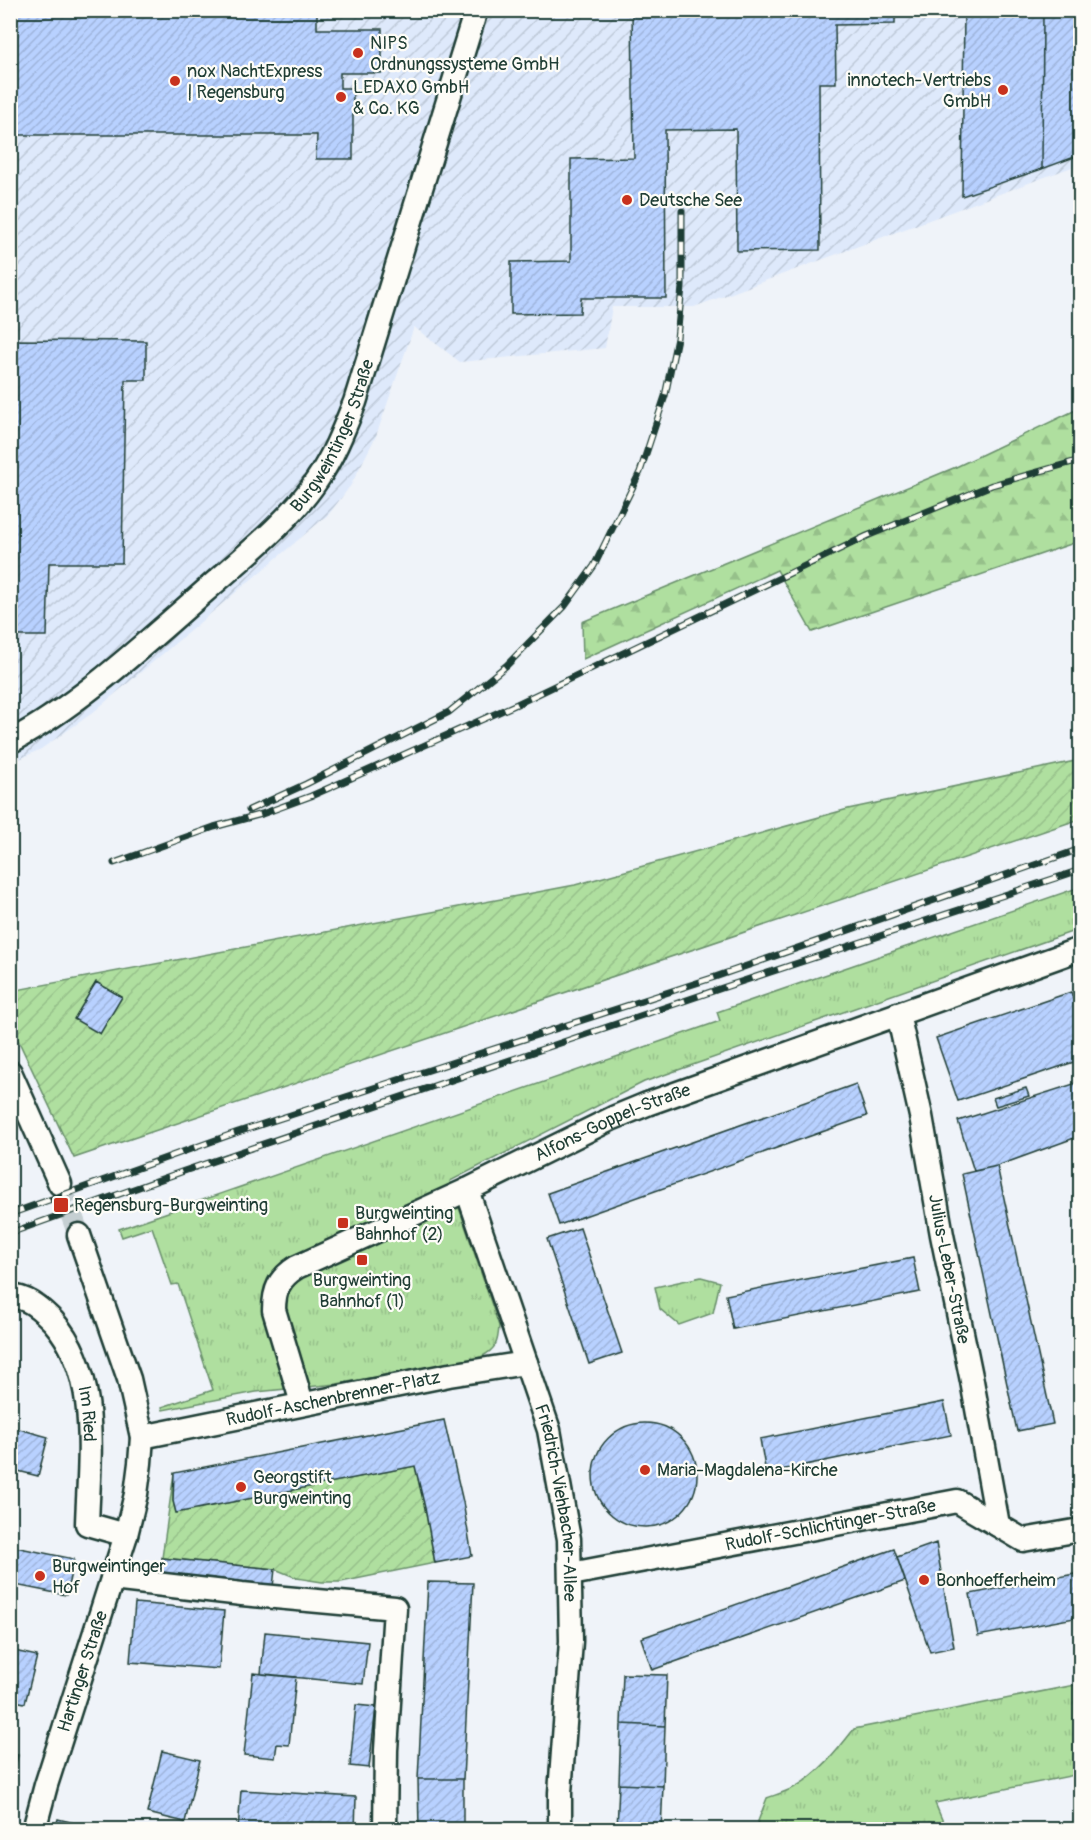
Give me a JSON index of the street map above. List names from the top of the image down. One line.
{"streets":{"street":["Burgweintinger Straße","Alfons-Goppel-Straße","Julius-Leber-Straße","Rudolf-Aschenbrenner-Platz","Im Ried","Friedrich-Viehbacher-Allee","Rudolf-Schlichtinger-Straße","Hartinger Straße"]},"crossings":[["Alfons-Goppel-Straße","Julius-Leber-Straße"],["Alfons-Goppel-Straße","Rudolf-Aschenbrenner-Platz"],["Alfons-Goppel-Straße","Friedrich-Viehbacher-Allee"],["Julius-Leber-Straße","Rudolf-Schlichtinger-Straße"],["Rudolf-Aschenbrenner-Platz","Friedrich-Viehbacher-Allee"],["Rudolf-Aschenbrenner-Platz","Hartinger Straße"],["Im Ried","Hartinger Straße"],["Friedrich-Viehbacher-Allee","Rudolf-Schlichtinger-Straße"]],"places":{"other":["NIPS Ordnungssysteme GmbH","nox NachtExpress | Regensburg","innotech-Vertriebs GmbH","LEDAXO GmbH & Co. KG","Deutsche See","Maria-Magdalena-Kirche","Georgstift Burgweinting","Burgweintinger Hof","Bonhoefferheim"],"transit":["Regensburg-Burgweinting","Burgweinting Bahnhof (2)","Burgweinting Bahnhof (1)"]}}
